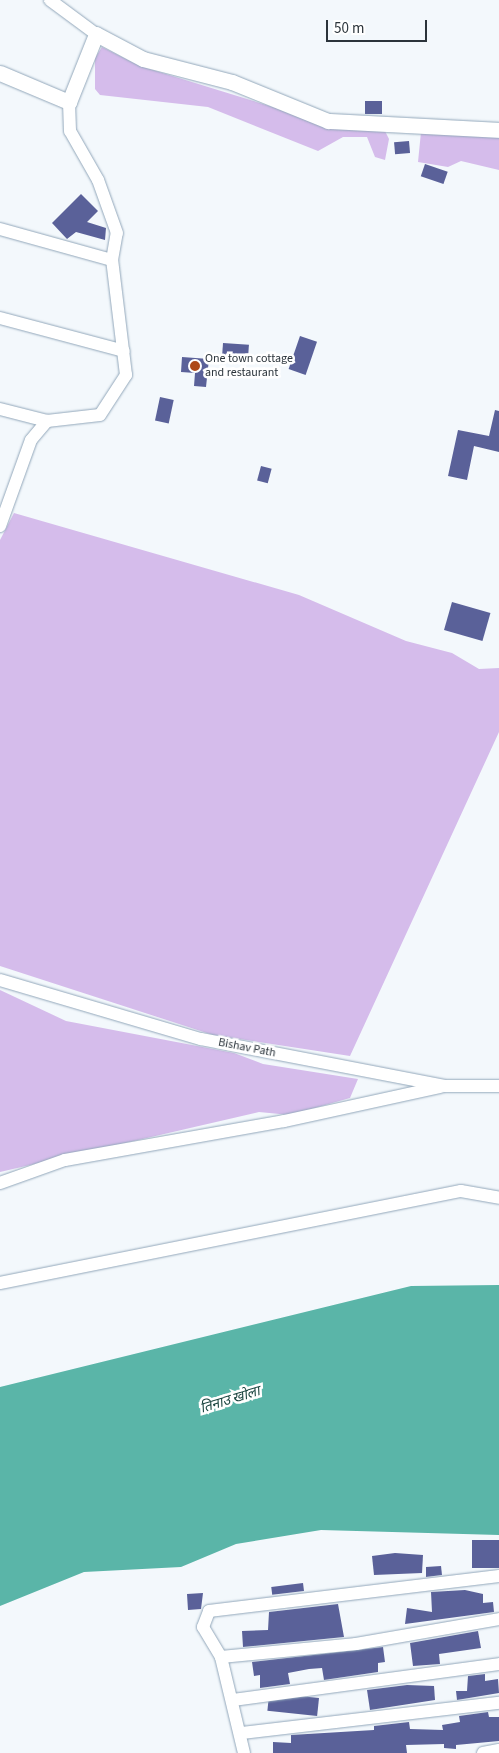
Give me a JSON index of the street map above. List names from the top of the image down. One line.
{"streets":{"street":["Bishav Path"]},"water":["तिनाउ खोला"],"places":["One town cottage and restaurant"],"scale_bar":"50 m"}
